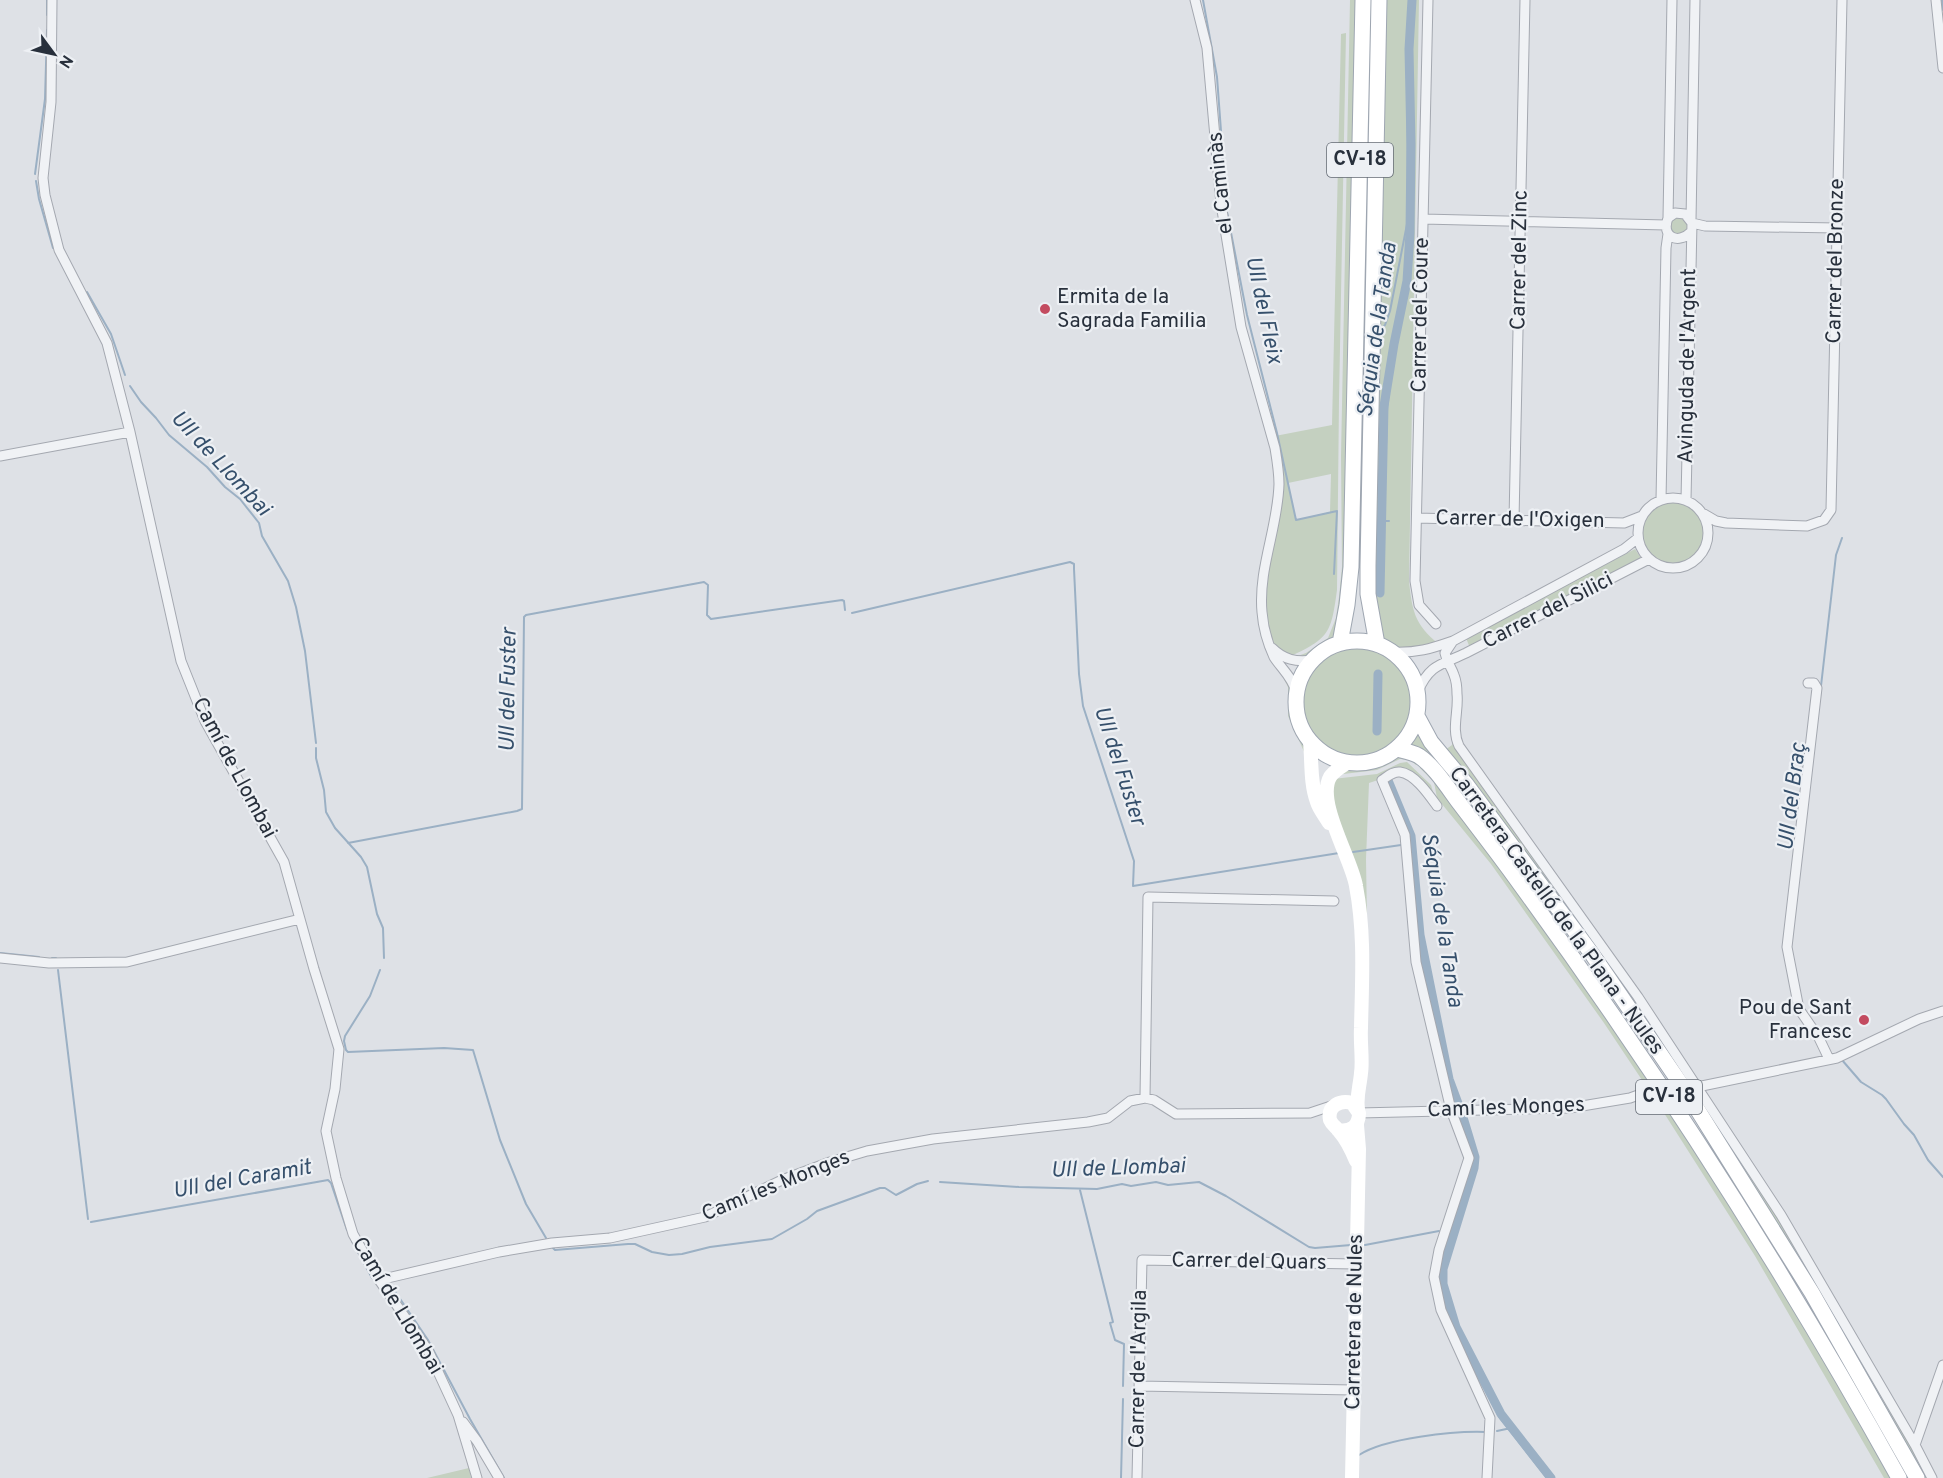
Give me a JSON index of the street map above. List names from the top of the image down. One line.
{"streets":{"main road":["CV-18","Carretera Castelló de la Plana - Nules","Carretera de Nules"],"street":["el Caminàs","Carrer del Zinc","Carrer del Bronze","Carrer del Coure","Avinguda de l'Argent","Carrer de l'Oxigen","Carrer del Silici","Camí de Llombai","Camí les Monges","Carrer del Quars","Carrer de l'Argila"]},"crossings":[["CV-18","el Caminàs"],["CV-18","Carrer del Silici"],["CV-18","Carretera Castelló de la Plana - Nules"],["CV-18","Carretera de Nules"],["el Caminàs","Carrer del Silici"],["el Caminàs","Carretera Castelló de la Plana - Nules"],["el Caminàs","Carretera de Nules"],["Carrer del Zinc","Carrer de l'Oxigen"],["Carrer del Coure","Carrer de l'Oxigen"],["Avinguda de l'Argent","Carrer de l'Oxigen"],["Avinguda de l'Argent","Carrer del Silici"],["Carrer de l'Oxigen","Carrer del Silici"],["Carrer del Silici","Carretera Castelló de la Plana - Nules"],["Carrer del Silici","Carretera de Nules"],["Camí de Llombai","Camí les Monges"],["Carretera Castelló de la Plana - Nules","Carretera de Nules"],["Camí les Monges","Carretera de Nules"],["Carrer del Quars","Carretera de Nules"],["Carrer del Quars","Carrer de l'Argila"]],"water":["Ull del Fleix","Séquia de la Tanda","Ull de Llombai","Ull del Fuster","Ull del Braç","Ull del Caramit"],"places":["Ermita de la Sagrada Familia","Pou de Sant Francesc"],"north":"bottom right"}
